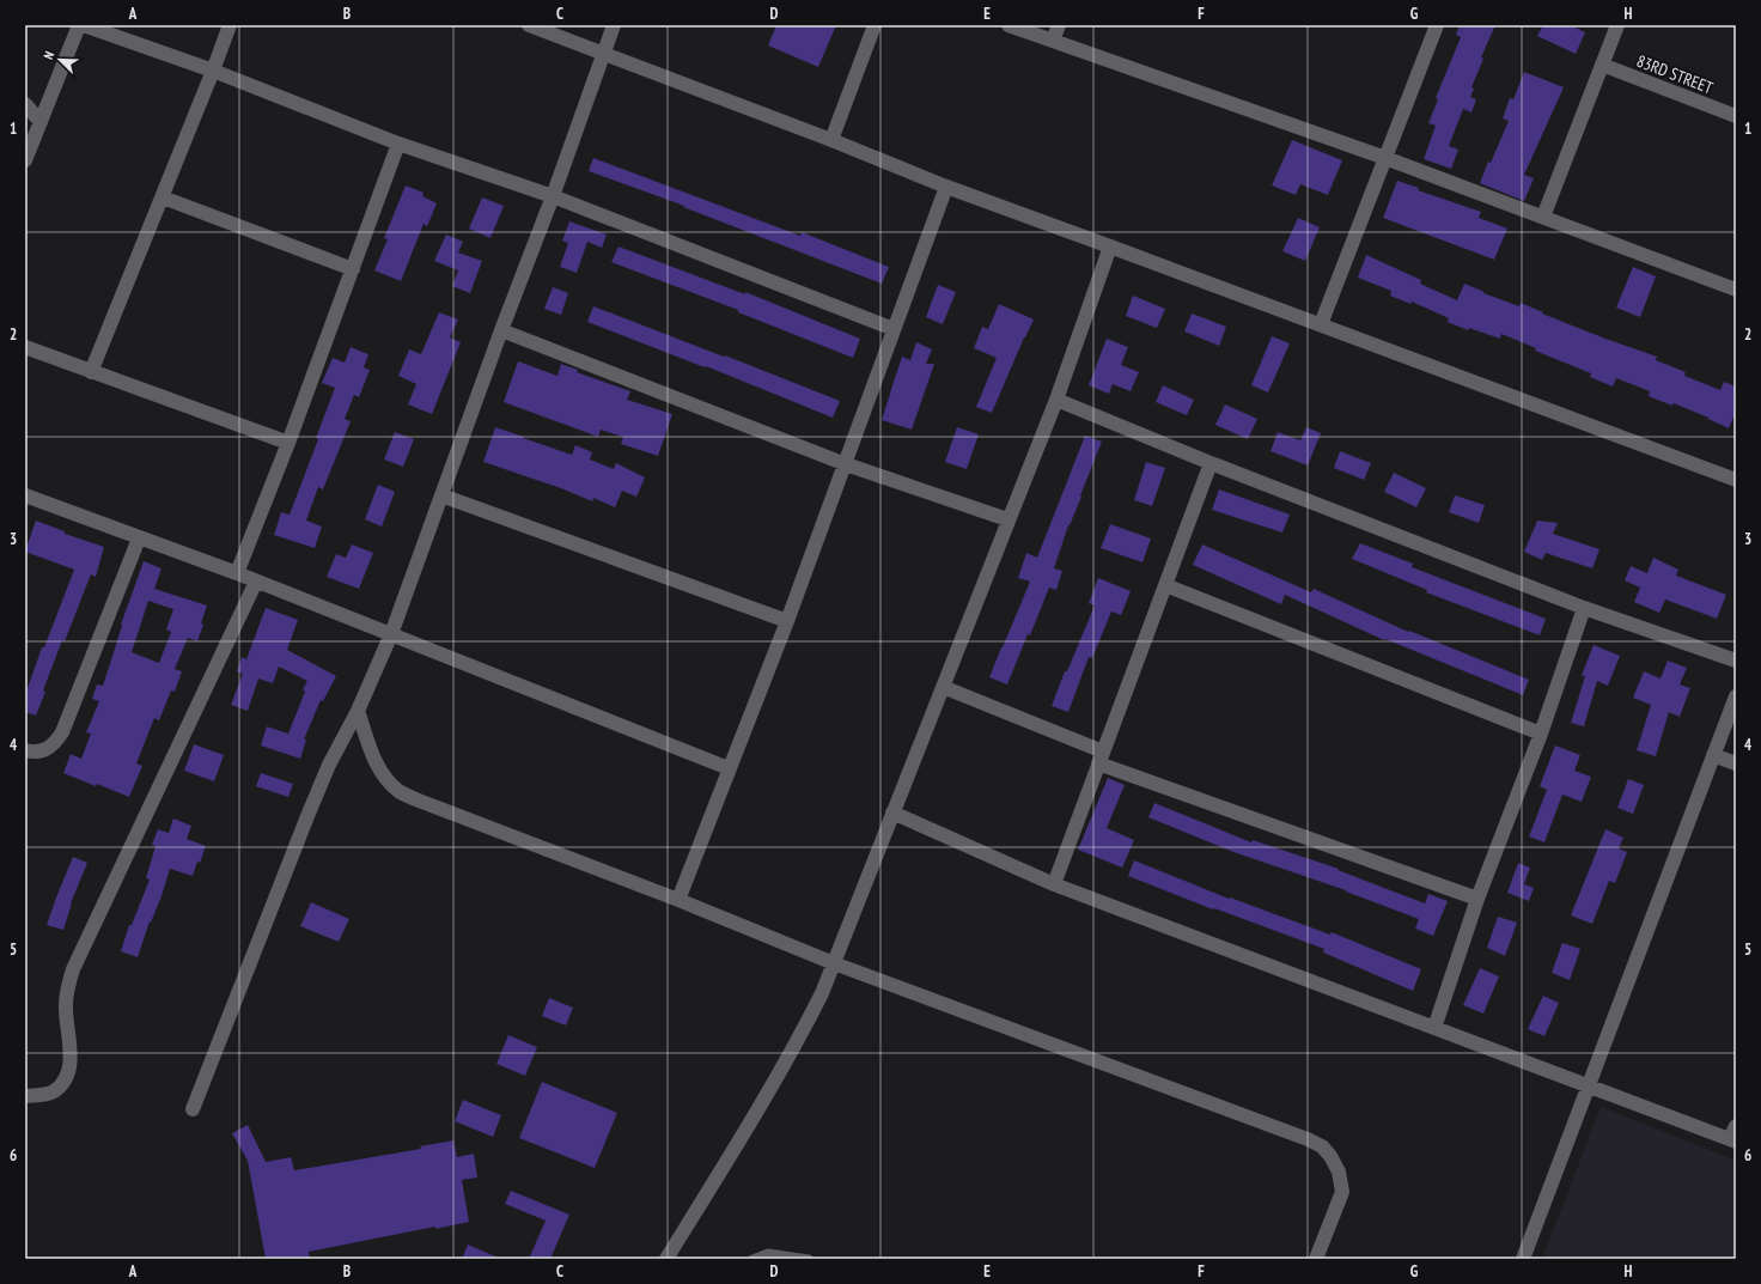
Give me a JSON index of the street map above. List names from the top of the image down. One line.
{"streets":{"street":["83RD STREET"]},"north":"top left","grid":{"columns":["A","B","C","D","E","F","G","H"],"rows":["1","2","3","4","5","6"]}}
